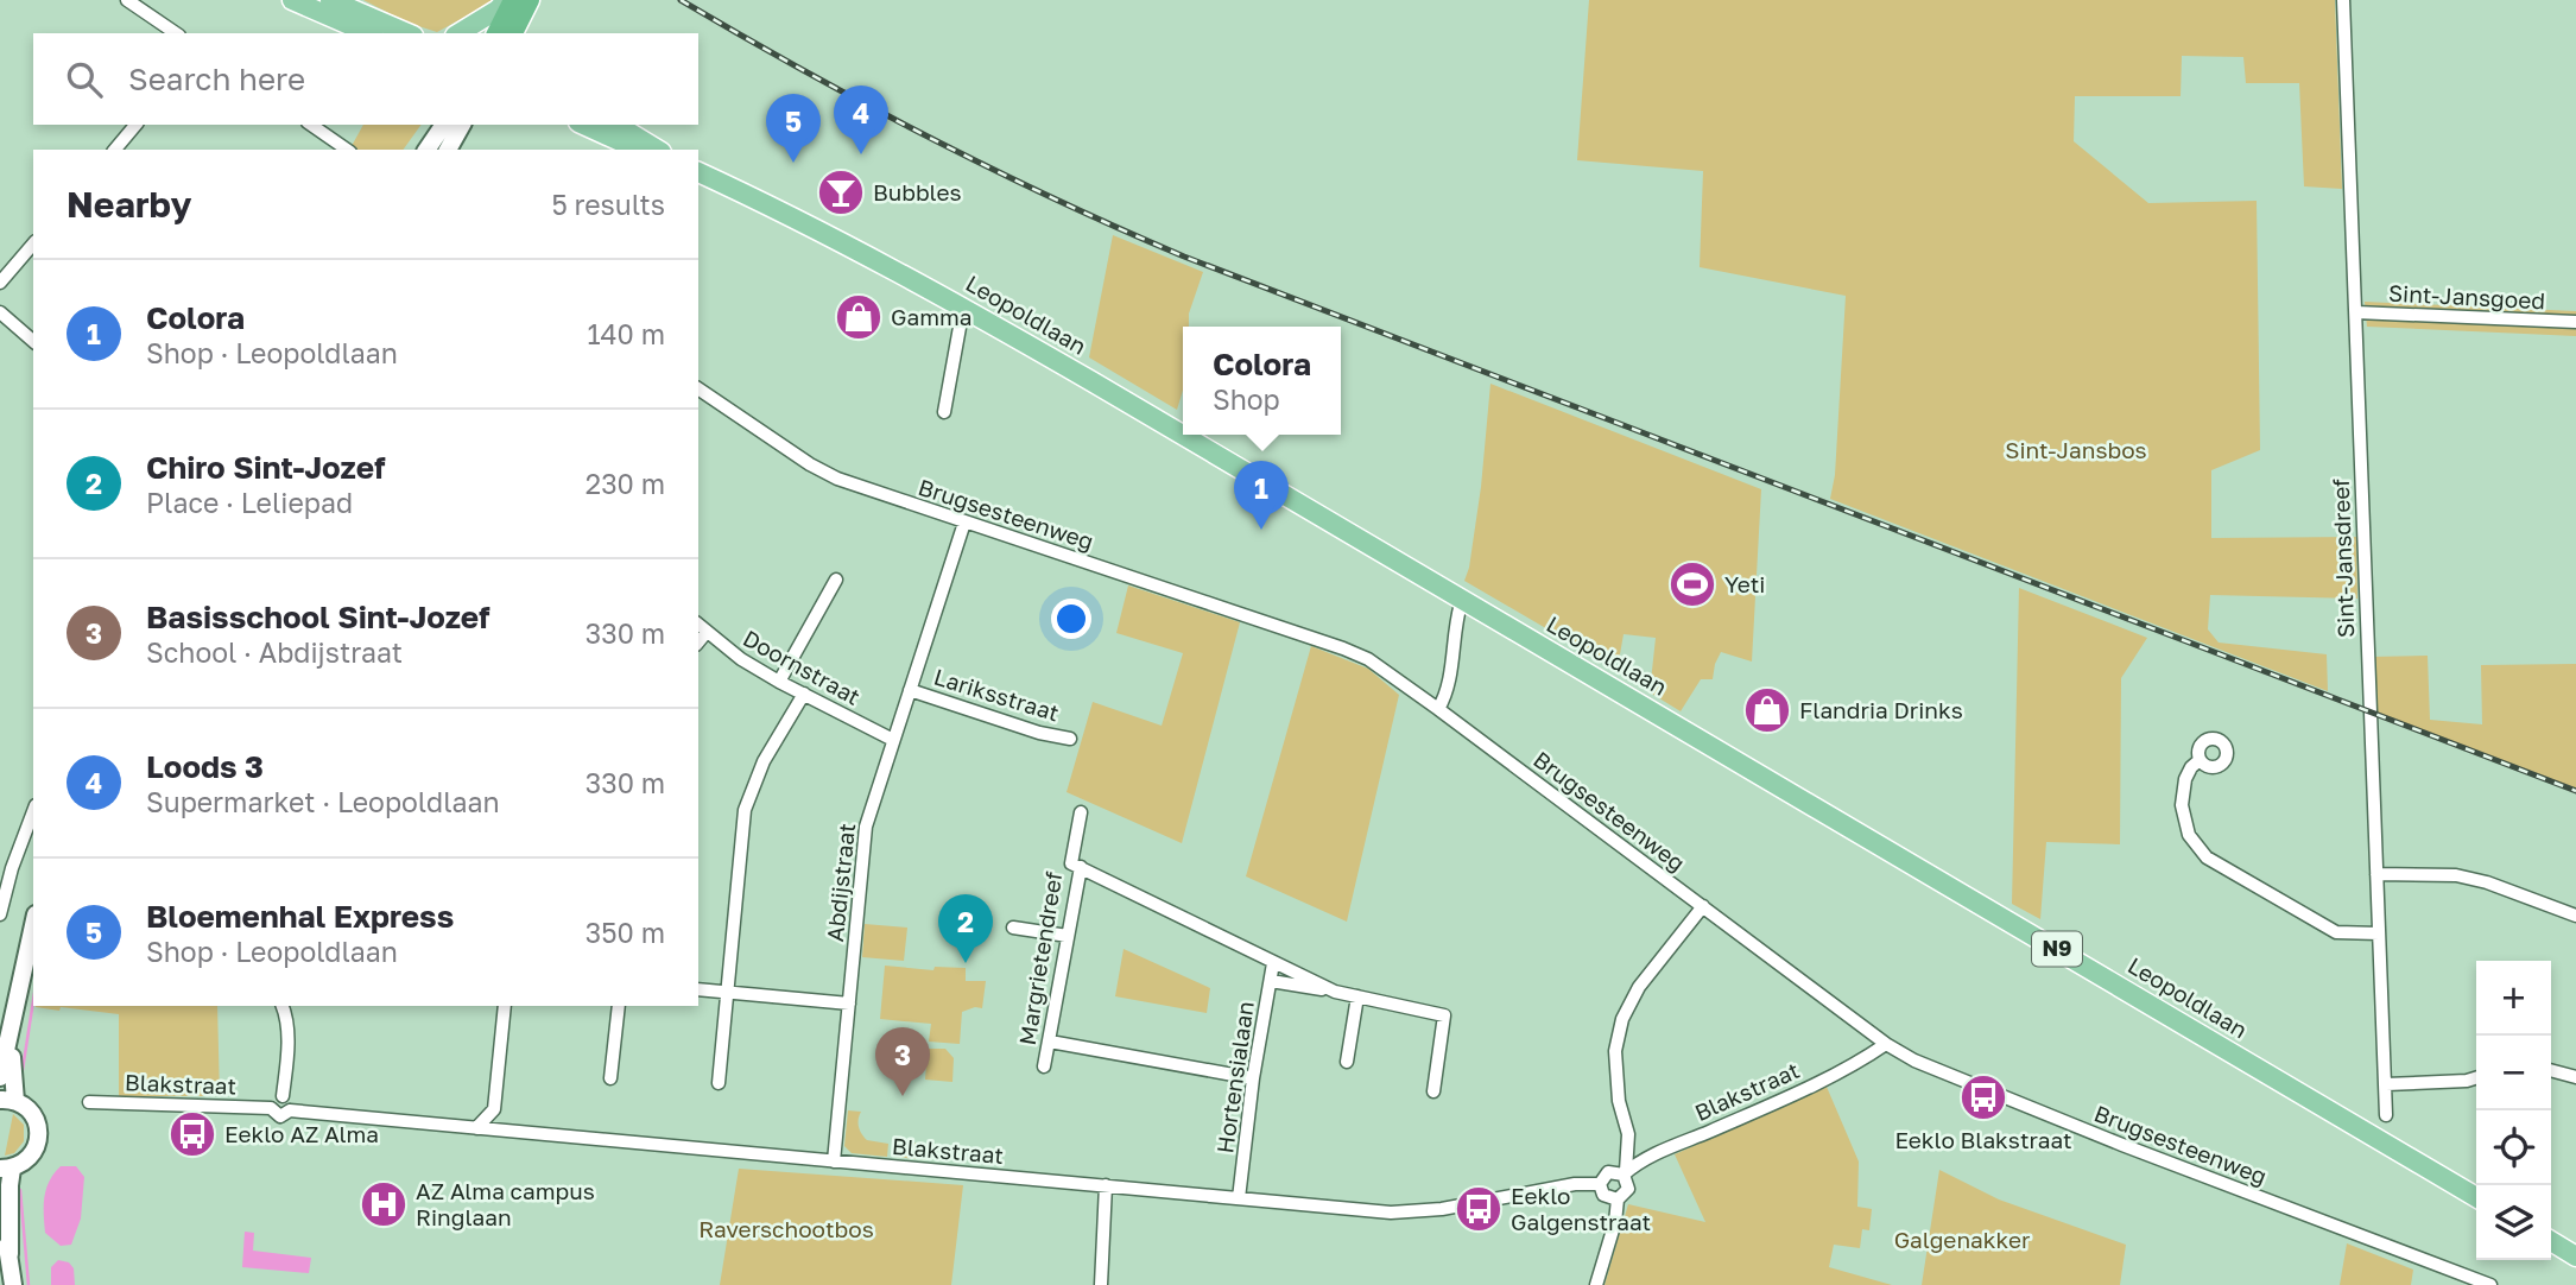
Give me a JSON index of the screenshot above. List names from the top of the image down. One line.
{"streets":{"main road":["Leopoldlaan","N9"],"street":["Sint-Jansgoed","Brugsesteenweg","Sint-Jansdreef","Doornstraat","Lariksstraat","Abdijstraat","Margrietendreef","Hortensialaan","Blakstraat"]},"crossings":[["Sint-Jansgoed","Sint-Jansdreef"],["Brugsesteenweg","Abdijstraat"],["Brugsesteenweg","Blakstraat"],["Doornstraat","Abdijstraat"],["Lariksstraat","Abdijstraat"],["Abdijstraat","Blakstraat"],["Hortensialaan","Blakstraat"]],"parks":["Sint-Jansbos","Raverschootbos","Galgenakker"],"places":{"bar":["Bubbles"],"shop":["Gamma","Flandria Drinks"],"sports":["Yeti"],"bus stop":["Eeklo Blakstraat","Eeklo AZ Alma","Eeklo Galgenstraat"],"hospital":["AZ Alma campus Ringlaan"]},"page":{"search":"Search here","pins":["4","5","1","2","3"],"heading":["Nearby","5 results"],"list":[{"mark":"1","name":"Colora","note":"Shop · Leopoldlaan","value":"140 m"},{"mark":"2","name":"Chiro Sint-Jozef","note":"Place · Leliepad","value":"230 m"},{"mark":"3","name":"Basisschool Sint-Jozef","note":"School · Abdijstraat","value":"330 m"},{"mark":"4","name":"Loods 3","note":"Supermarket · Leopoldlaan","value":"330 m"},{"mark":"5","name":"Bloemenhal Express","note":"Shop · Leopoldlaan","value":"350 m"}],"popup":["Colora","Shop"],"map_buttons":["+","−"]}}
